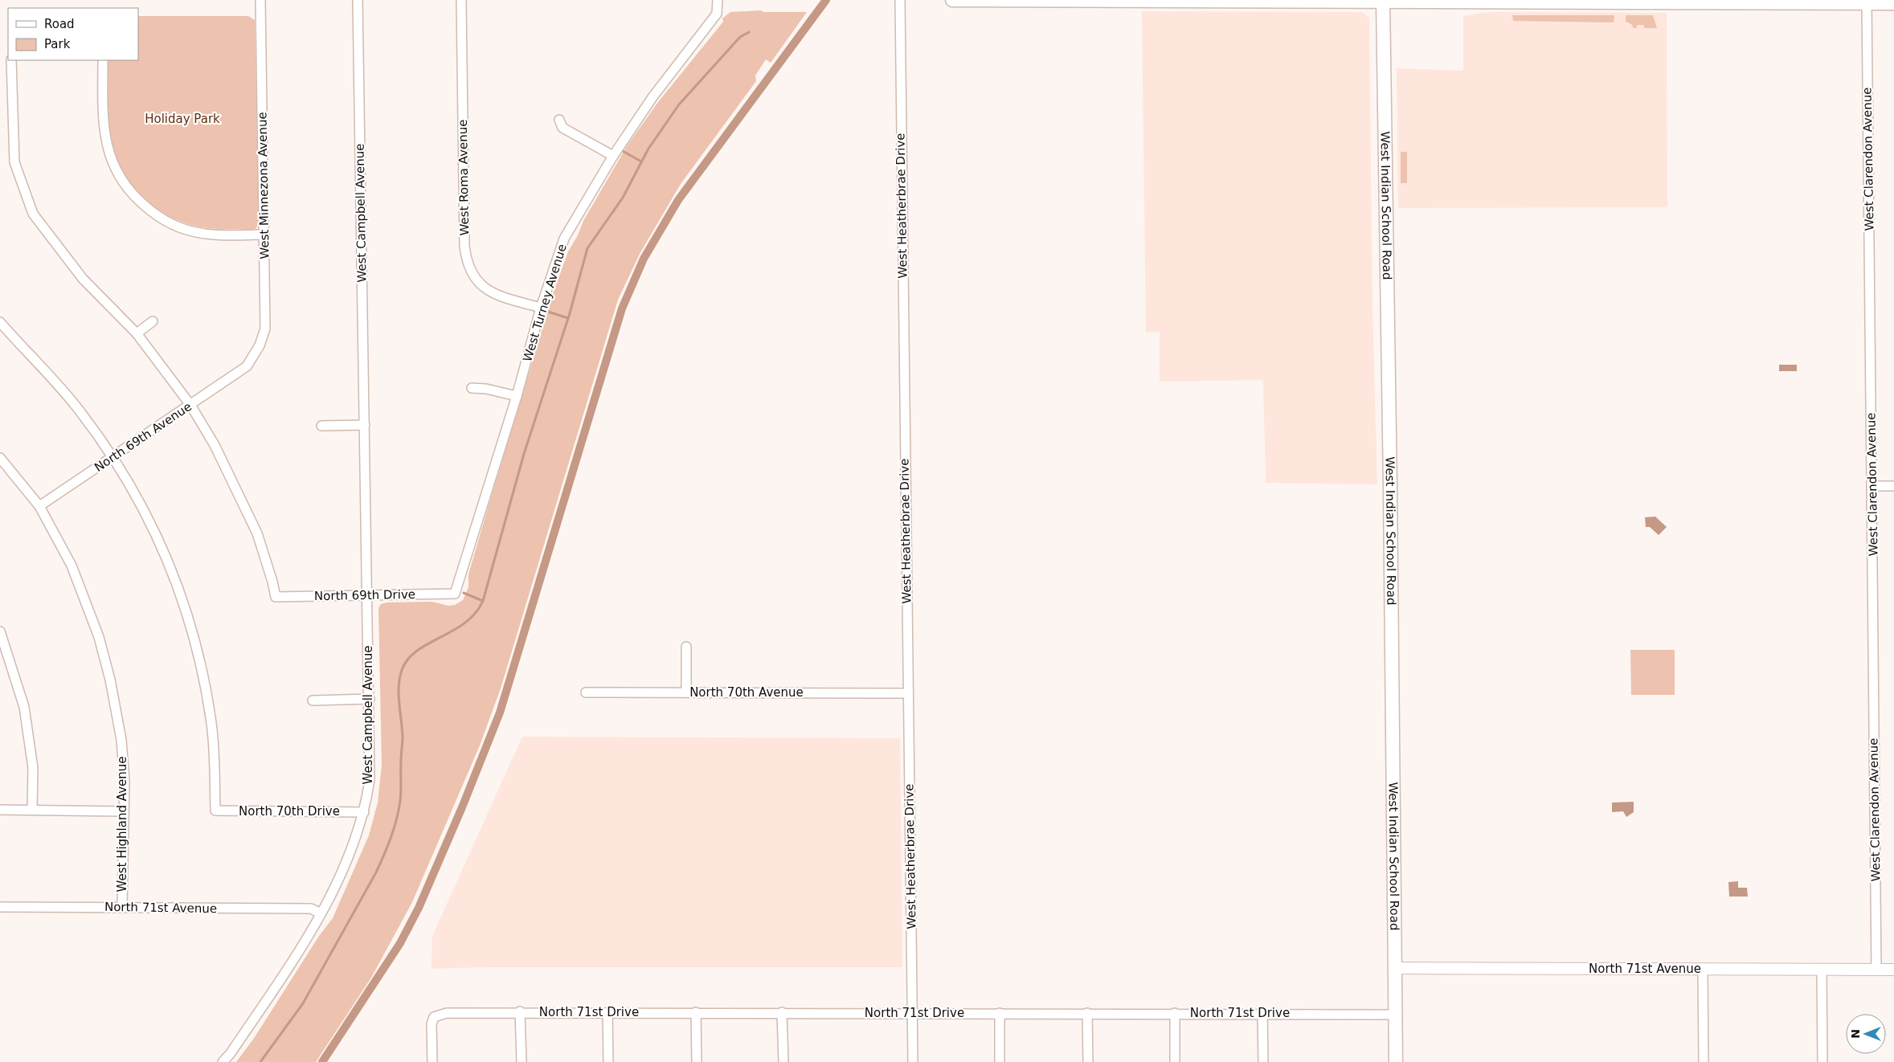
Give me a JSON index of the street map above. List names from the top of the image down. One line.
{"streets":{"main road":["West Indian School Road"],"street":["West Clarendon Avenue","West Roma Avenue","West Minnezona Avenue","West Heatherbrae Drive","West Campbell Avenue","West Turney Avenue","North 69th Avenue","North 69th Drive","North 70th Avenue","North 70th Drive","West Highland Avenue","North 71st Avenue","North 71st Drive"]},"crossings":[["West Clarendon Avenue","North 71st Avenue"],["West Roma Avenue","West Turney Avenue"],["West Minnezona Avenue","North 69th Avenue"],["West Heatherbrae Drive","North 70th Avenue"],["West Heatherbrae Drive","North 71st Drive"],["West Indian School Road","North 71st Avenue"],["West Indian School Road","North 71st Drive"],["West Campbell Avenue","North 69th Drive"],["West Campbell Avenue","North 70th Drive"],["West Campbell Avenue","North 71st Avenue"],["West Turney Avenue","North 69th Drive"],["North 69th Avenue","North 69th Drive"],["North 69th Avenue","North 70th Drive"],["North 69th Avenue","West Highland Avenue"],["West Highland Avenue","North 71st Avenue"]],"parks":["Holiday Park"],"legend":["Road","Park"],"north":"left"}
